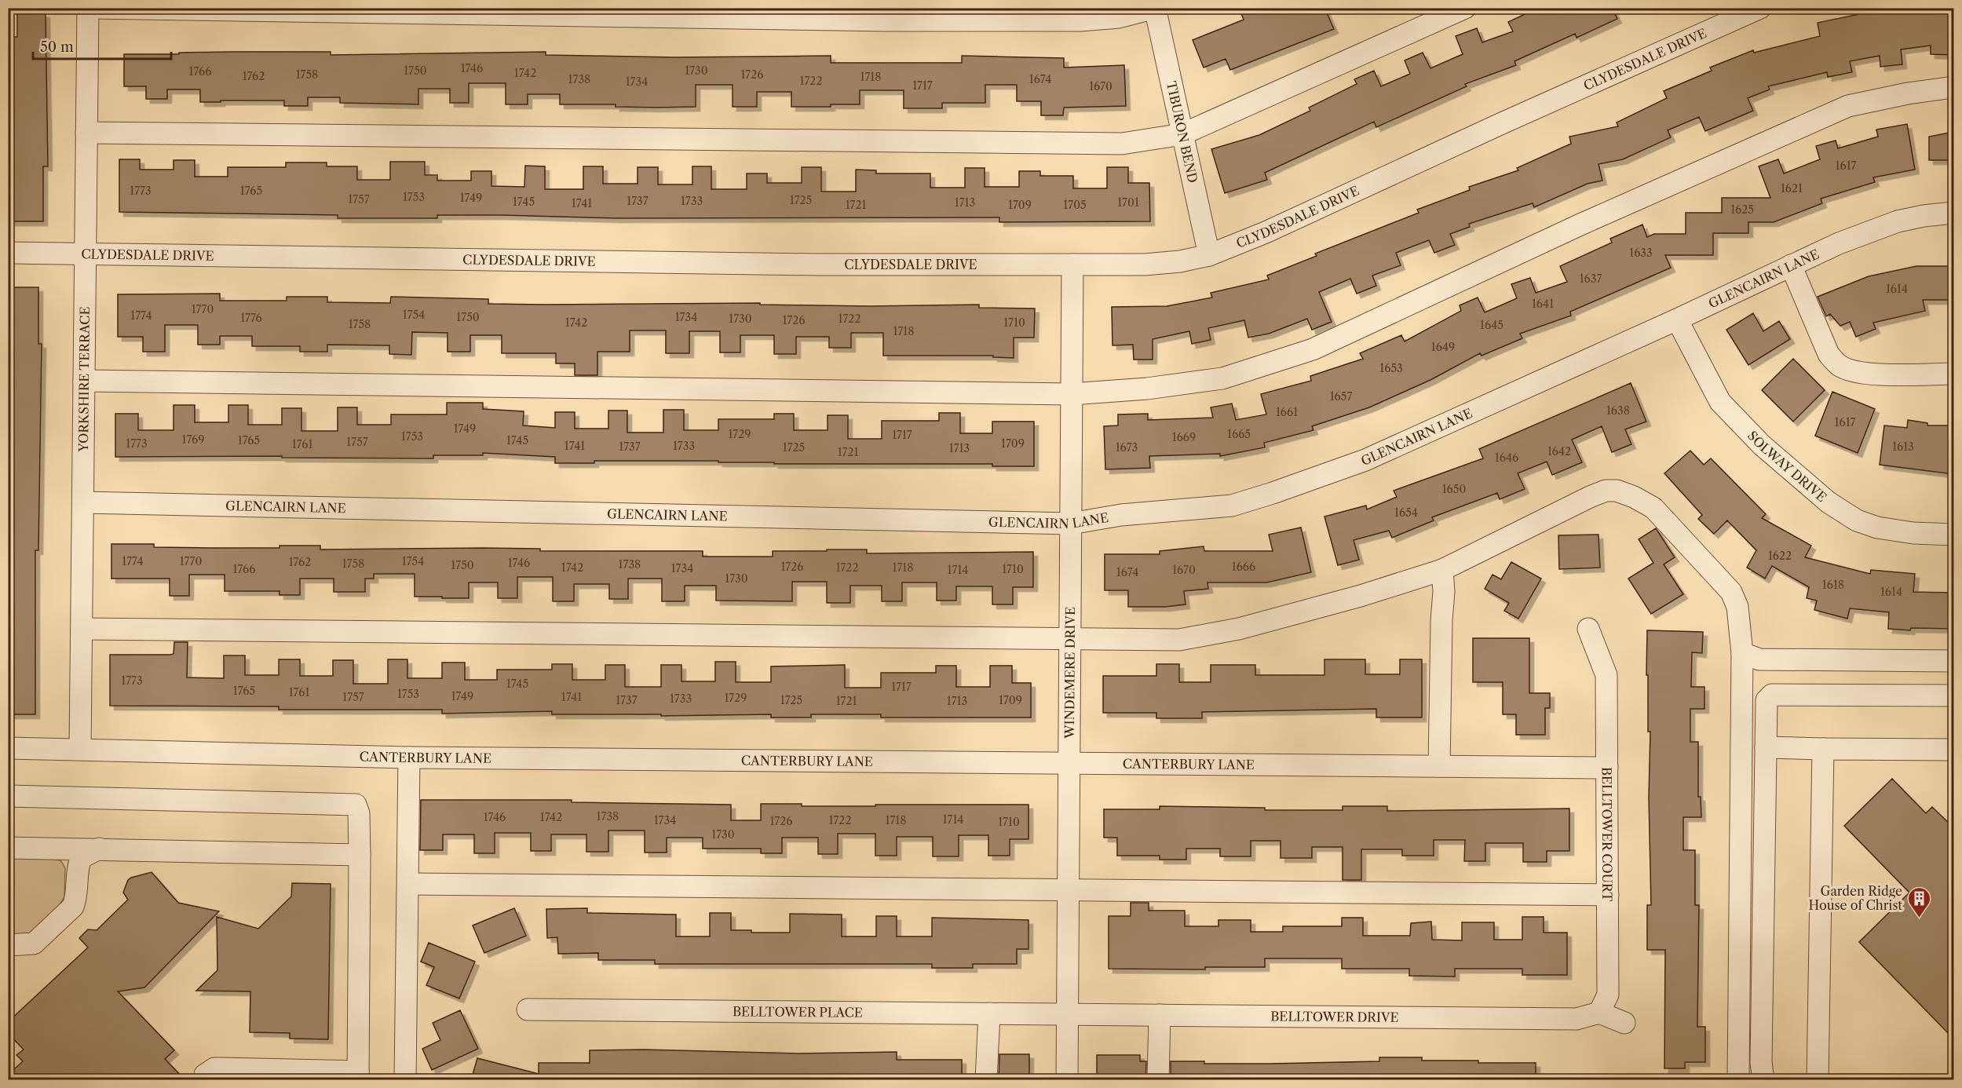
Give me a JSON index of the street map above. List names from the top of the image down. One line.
{"streets":{"street":["CLYDESDALE DRIVE","TIBURON BEND","GLENCAIRN LANE","YORKSHIRE TERRACE","SOLWAY DRIVE","WINDEMERE DRIVE","CANTERBURY LANE","BELLTOWER COURT","BELLTOWER PLACE","BELLTOWER DRIVE"]},"crossings":[["CLYDESDALE DRIVE","TIBURON BEND"],["CLYDESDALE DRIVE","YORKSHIRE TERRACE"],["CLYDESDALE DRIVE","WINDEMERE DRIVE"],["GLENCAIRN LANE","YORKSHIRE TERRACE"],["GLENCAIRN LANE","SOLWAY DRIVE"],["GLENCAIRN LANE","WINDEMERE DRIVE"],["YORKSHIRE TERRACE","CANTERBURY LANE"],["WINDEMERE DRIVE","CANTERBURY LANE"],["WINDEMERE DRIVE","BELLTOWER PLACE"],["WINDEMERE DRIVE","BELLTOWER DRIVE"],["CANTERBURY LANE","BELLTOWER COURT"],["BELLTOWER COURT","BELLTOWER DRIVE"],["BELLTOWER PLACE","BELLTOWER DRIVE"]],"places":{"building":["Garden Ridge House of Christ"]},"house_numbers":["1746","1750","1730","1766","1742","1758","1726","1762","1718","1738","1674","1722","1734","1717","1670","1617","1621","1773","1765","1753","1749","1757","1725","1737","1733","1745","1713","1701","1741","1721","1709","1705","1625","1633","1637","1614","1641","1770","1754","1774","1750","1734","1776","1730","1722","1726","1742","1710","1758","1645","1718","1649","1653","1657","1638","1661","1617","1749","1729","1665","1717","1753","1669","1769","1765","1745","1757","1773","1709","1761","1741","1733","1737","1613","1725","1673","1713","1642","1721","1646","1650","1654","1622","1774","1770","1754","1762","1746","1758","1738","1750","1726","1666","1742","1722","1718","1734","1766","1710","1714","1670","1674","1730","1618","1614","1773","1745","1717","1765","1761","1753","1749","1757","1741","1729","1733","1737","1725","1709","1721","1713","1738","1746","1742","1714","1734","1722","1718","1726","1710","1730"],"scale_bar":"50 m"}
